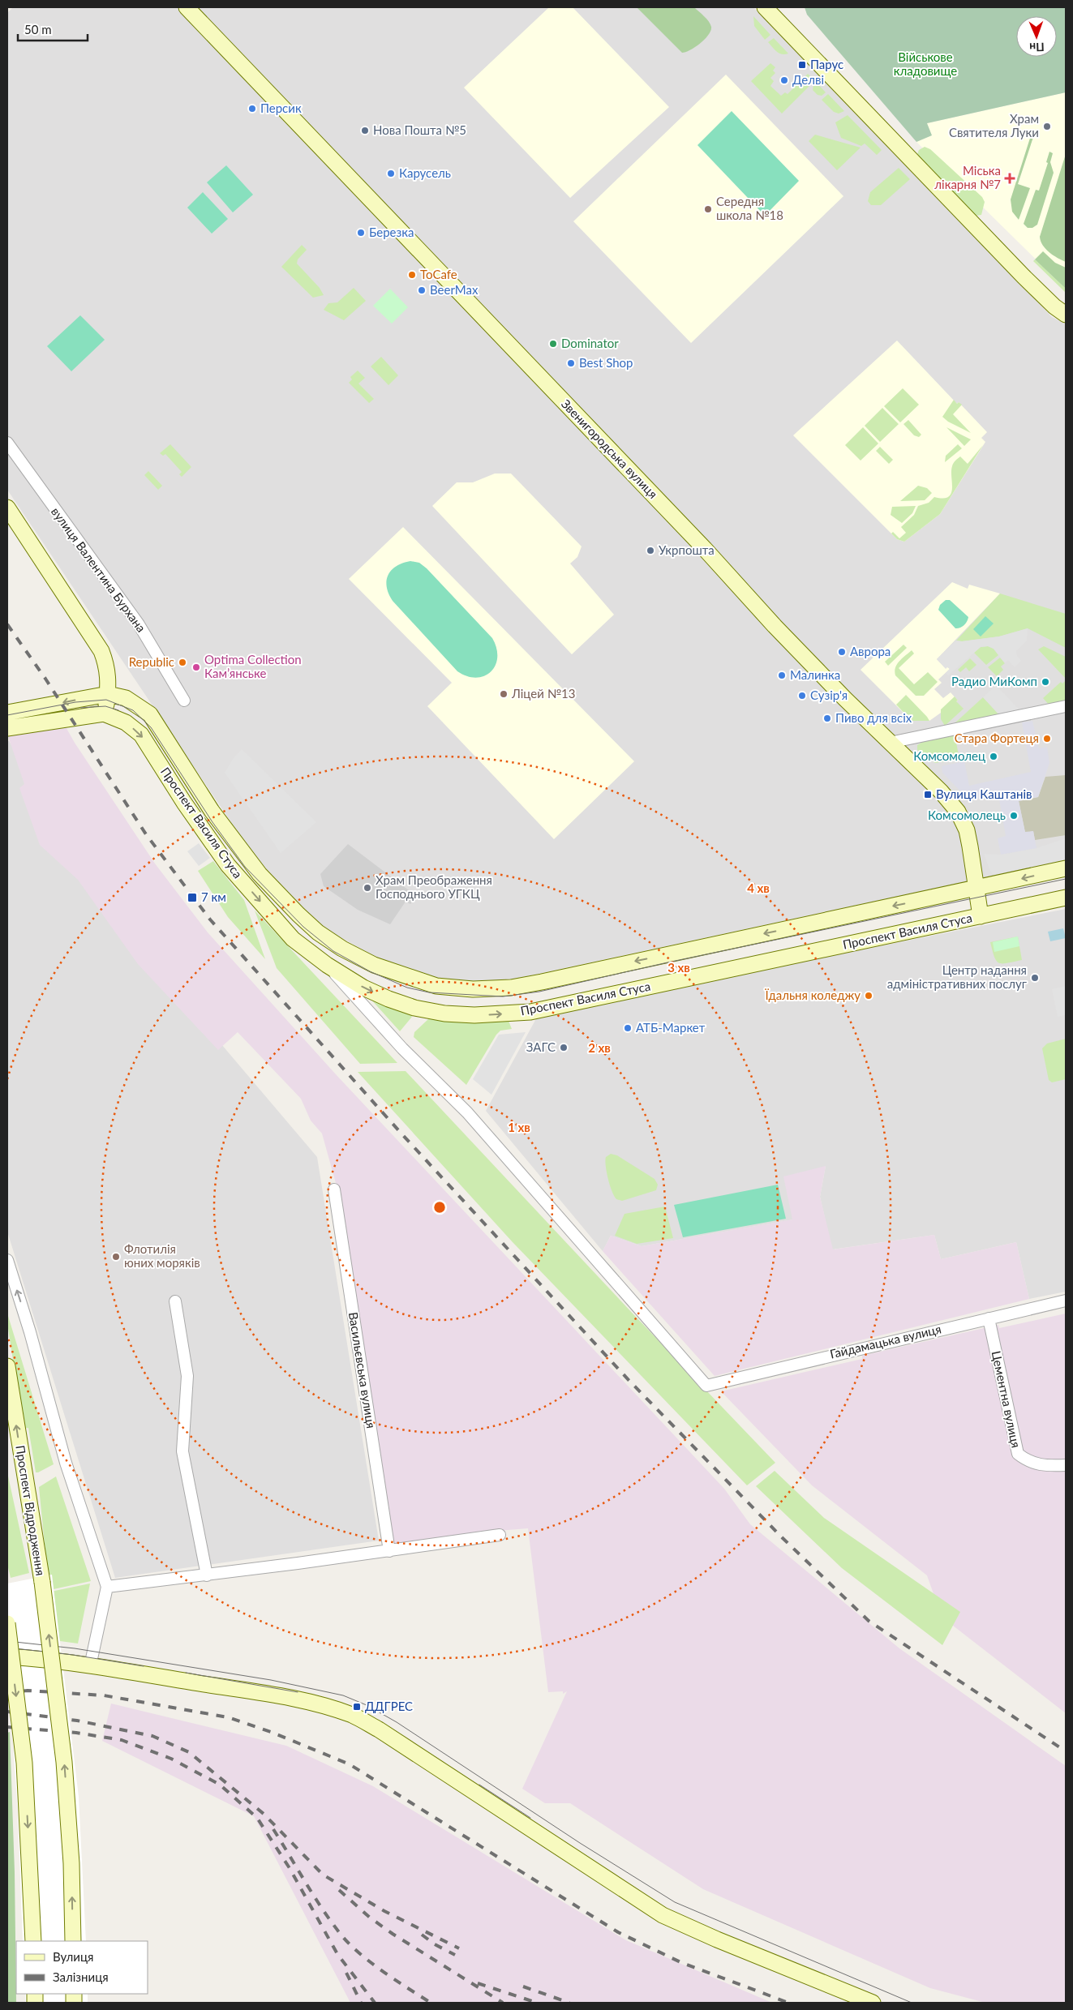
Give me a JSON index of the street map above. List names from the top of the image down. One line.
{"streets":{"street":["Звенигородська вулиця","вулиця Валентина Бурхана","Проспект Василя Стуса","Гайдамацька вулиця","Васильєвська вулиця","Цементна вулиця","Проспект Відродження"]},"crossings":[["Звенигородська вулиця","Проспект Василя Стуса"],["Проспект Василя Стуса","Гайдамацька вулиця"],["Гайдамацька вулиця","Цементна вулиця"]],"parks":["Військове кладовище"],"places":{"transit":["Парус","Вулиця Каштанів","7 км","ДДГРЕС"],"other":["Делві","Персик","Храм Святителя Луки","Нова Пошта №5","Карусель","Середня школа №18","Березка","ToCafe","BeerMax","Dominator","Best Shop","Укрпошта","Аврора","Republic","Optima Collection Кам’янське","Малинка","Радио МиКомп","Ліцей №13","Сузір'я","Пиво для всіх","Стара Фортеця","Комсомолец","Комсомолець","Храм Преображення Господнього УГКЦ","Центр надання адміністративних послуг","Їдальня коледжу","АТБ-Маркет","ЗАГС","Флотилія юних моряків"],"health":["Міська лікарня №7"]},"legend":["Вулиця","Залізниця"],"scale_bar":"50 m","north":"bottom","rings":["4 хв","3 хв","2 хв","1 хв"]}
